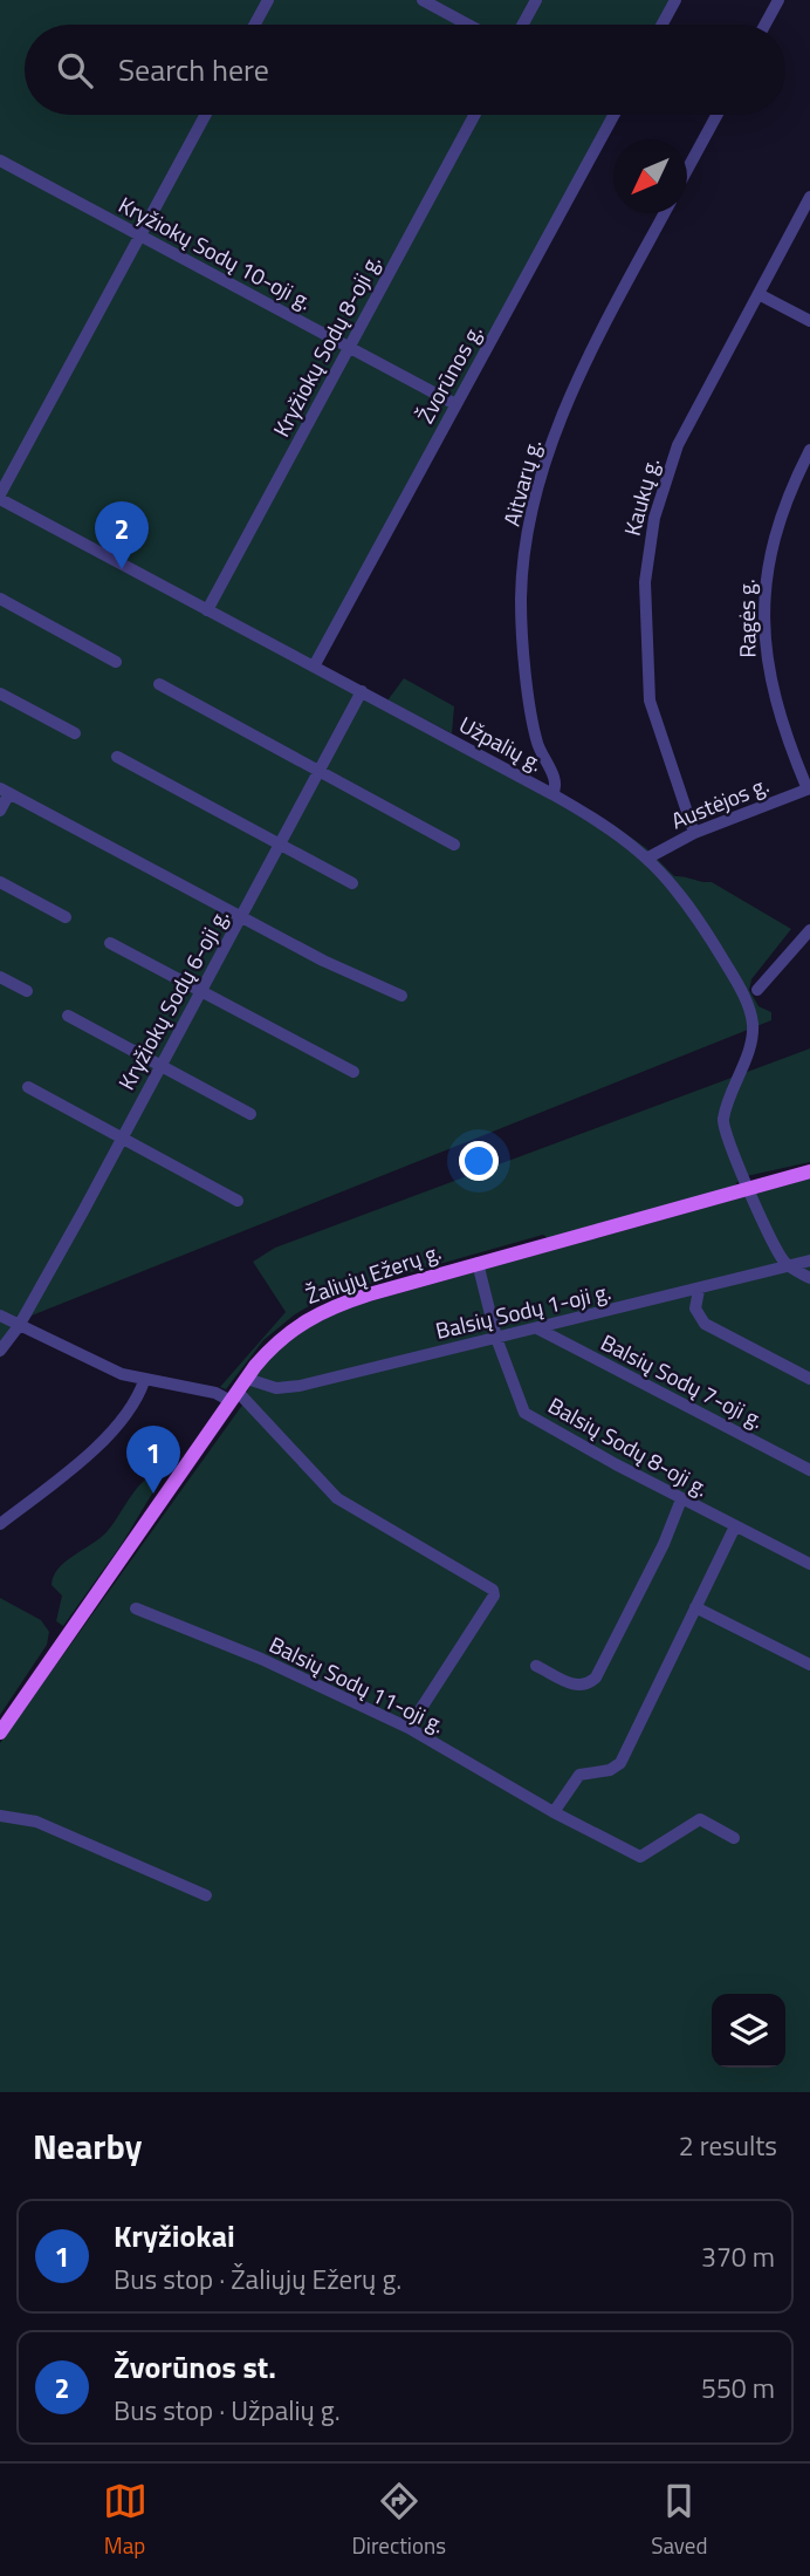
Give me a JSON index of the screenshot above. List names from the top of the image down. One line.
{"streets":{"main road":["Žaliųjų Ežerų g."],"street":["Kryžiokų Sodų 10-oji g.","Kryžiokų Sodų 8-oji g.","Žvorūnos g.","Aitvarų g.","Kaukų g.","Ragės g.","Užpalių g.","Austėjos g.","Kryžiokų Sodų 6-oji g.","Balsių Sodų 1-oji g.","Balsių Sodų 7-oji g.","Balsių Sodų 8-oji g.","Balsių Sodų 11-oji g."]},"crossings":[["Kryžiokų Sodų 10-oji g.","Kryžiokų Sodų 8-oji g."],["Kryžiokų Sodų 10-oji g.","Žvorūnos g."],["Kryžiokų Sodų 8-oji g.","Užpalių g."],["Žvorūnos g.","Užpalių g."],["Aitvarų g.","Užpalių g."],["Kaukų g.","Austėjos g."],["Ragės g.","Austėjos g."],["Užpalių g.","Austėjos g."],["Užpalių g.","Kryžiokų Sodų 6-oji g."],["Užpalių g.","Žaliųjų Ežerų g."],["Užpalių g.","Balsių Sodų 1-oji g."],["Žaliųjų Ežerų g.","Balsių Sodų 1-oji g."],["Žaliųjų Ežerų g.","Balsių Sodų 8-oji g."],["Balsių Sodų 1-oji g.","Balsių Sodų 7-oji g."],["Balsių Sodų 1-oji g.","Balsių Sodų 8-oji g."]],"north":"bottom left","page":{"search":"Search here","pins":["2","1"],"heading":["Nearby","2 results"],"list":[{"mark":"1","name":"Kryžiokai","note":"Bus stop · Žaliųjų Ežerų g.","value":"370 m"},{"mark":"2","name":"Žvorūnos st.","note":"Bus stop · Užpalių g.","value":"550 m"}],"nav":["Map","Directions","Saved"]}}
